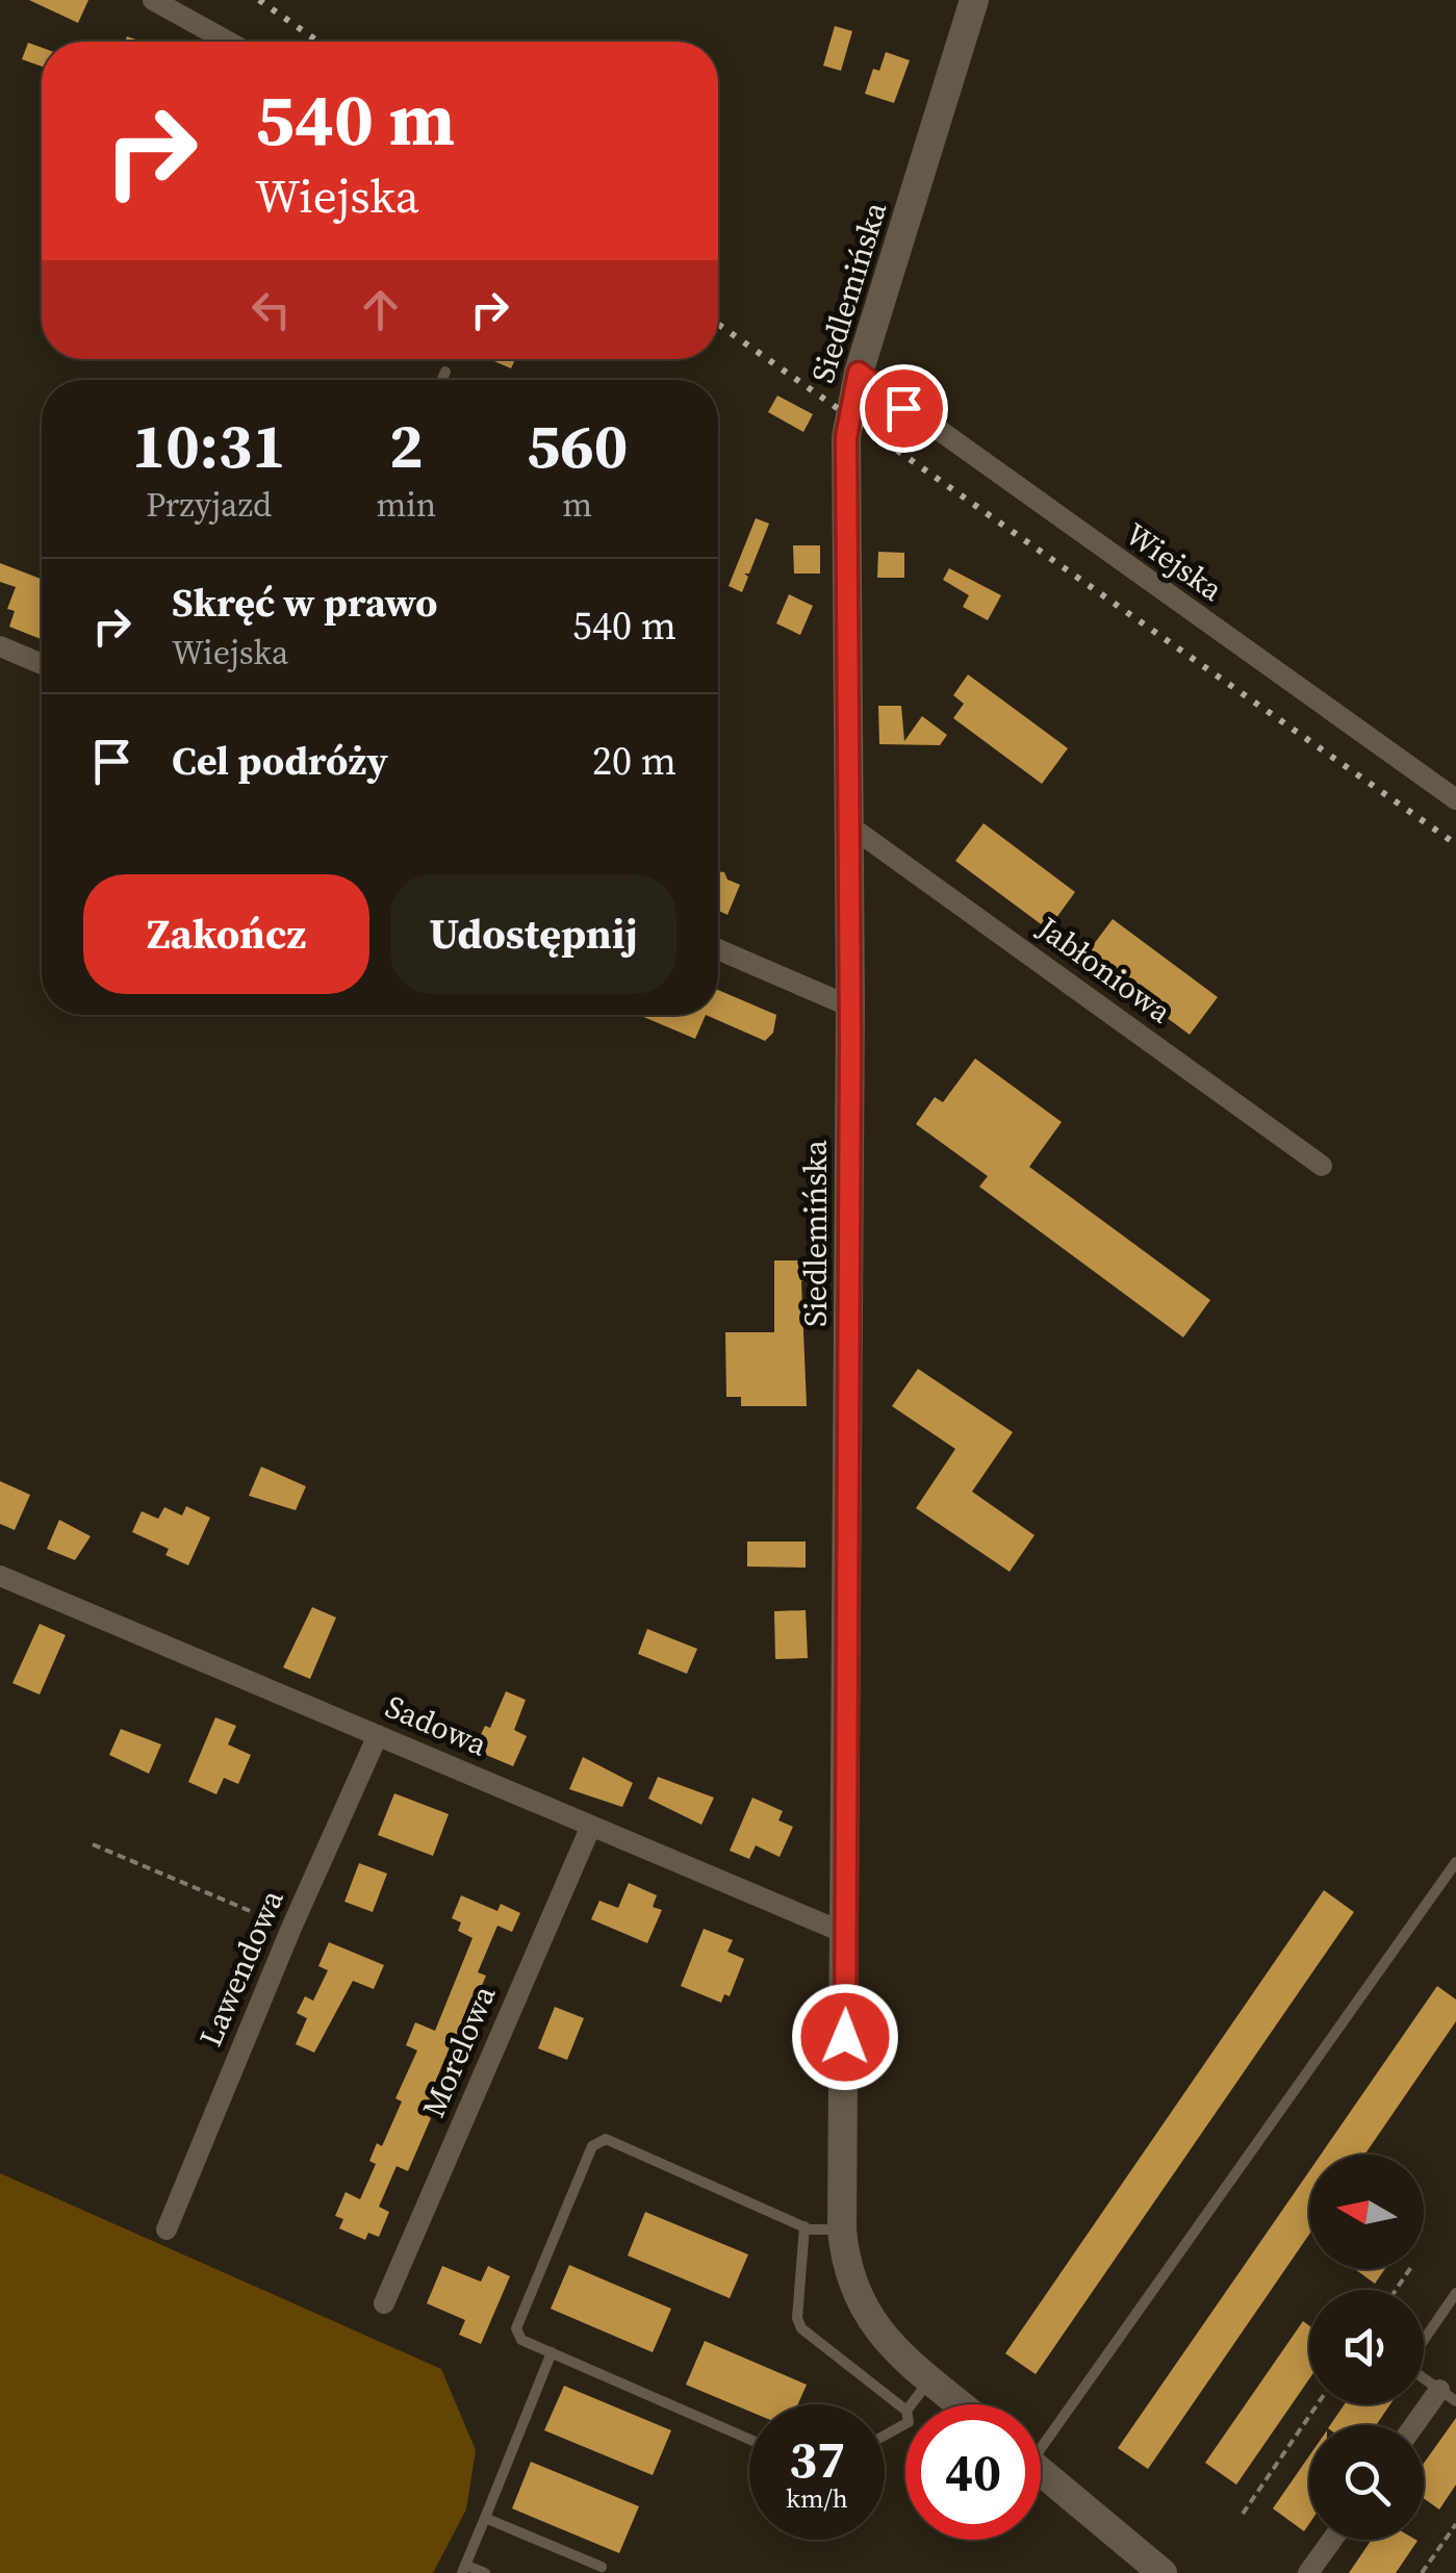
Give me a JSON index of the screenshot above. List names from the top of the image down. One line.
{"streets":{"street":["Siedlemińska","Wiejska","Jabłoniowa","Sadowa","Lawendowa","Morelowa"]},"crossings":[["Siedlemińska","Wiejska"],["Siedlemińska","Jabłoniowa"],["Siedlemińska","Sadowa"],["Sadowa","Lawendowa"],["Sadowa","Morelowa"]],"north":"left","page":{"turn":["540 m","Wiejska"],"eta":["10:31","Przyjazd","2","min","560","m"],"list":[{"name":"Skręć w prawo","note":"Wiejska","value":"540 m"},{"name":"Cel podróży","value":"20 m"}],"buttons":["Zakończ","Udostępnij"],"speed":"37 km/h","limit":"40"}}
